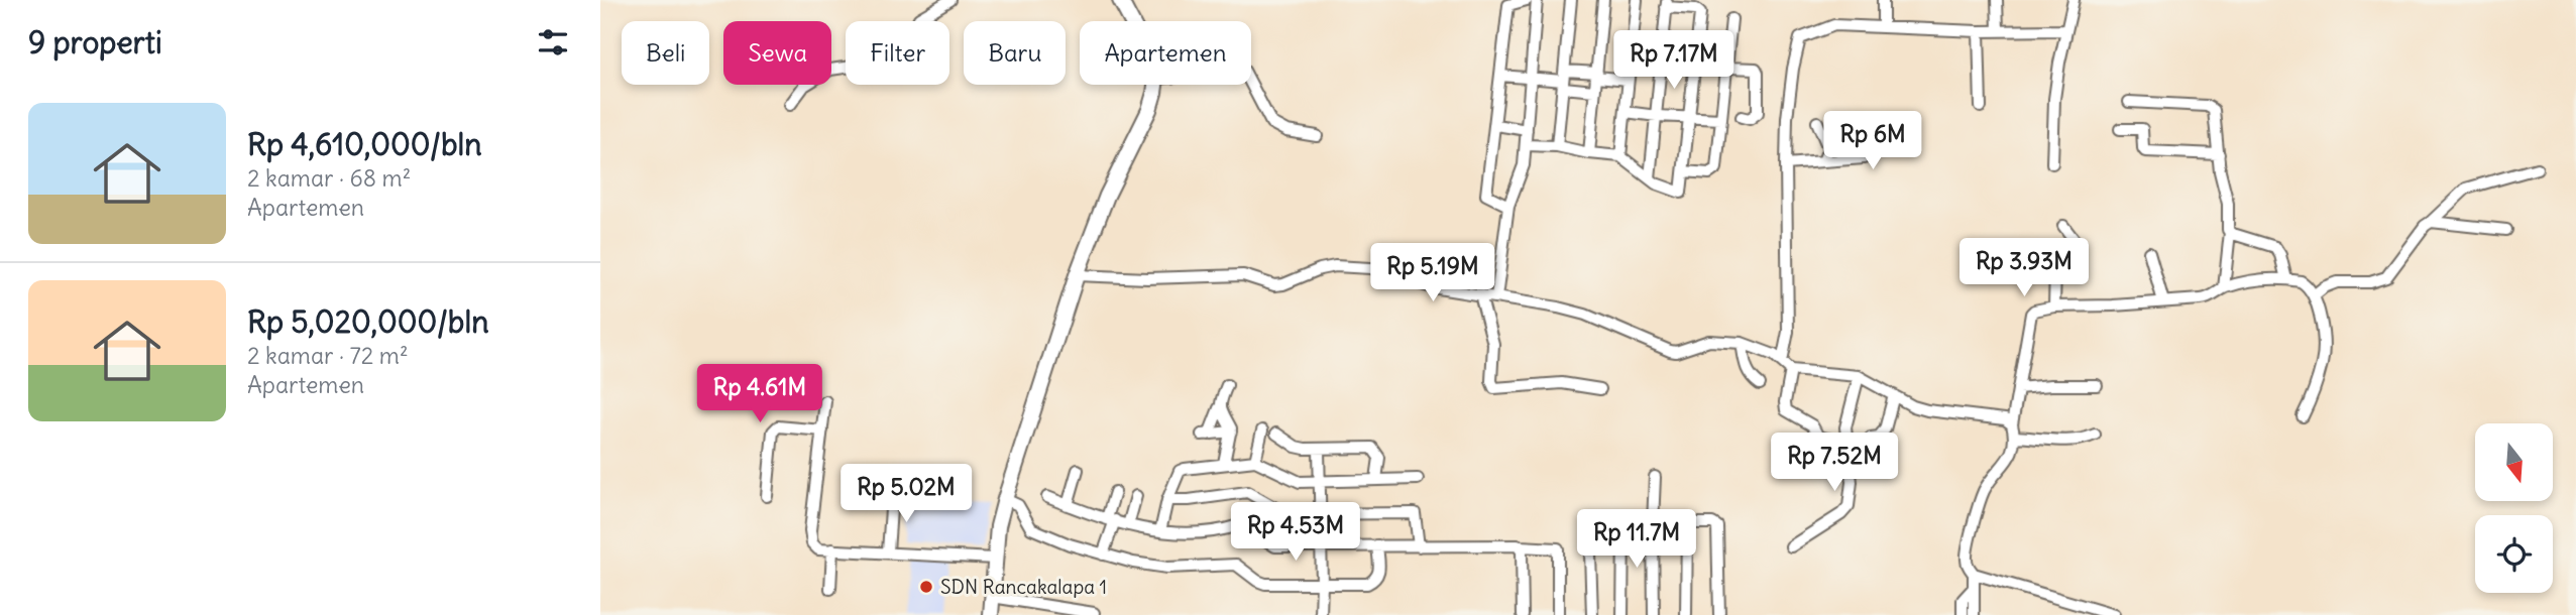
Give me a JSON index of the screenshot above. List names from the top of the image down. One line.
{"places":["SDN Rancakalapa 1"],"north":"bottom","page":{"heading":"9 properti","chip":["Beli","Sewa","Filter","Baru","Apartemen"],"price":["Rp 7.17M","Rp 6M","Rp 3.93M","Rp 5.19M","Rp 4.61M","Rp 7.52M","Rp 5.02M","Rp 4.53M","Rp 11.7M"],"list":[{"name":"Rp 4,610,000/bln","note":"2 kamar · 68 m² · Apartemen"},{"name":"Rp 5,020,000/bln","note":"2 kamar · 72 m² · Apartemen"}]}}
